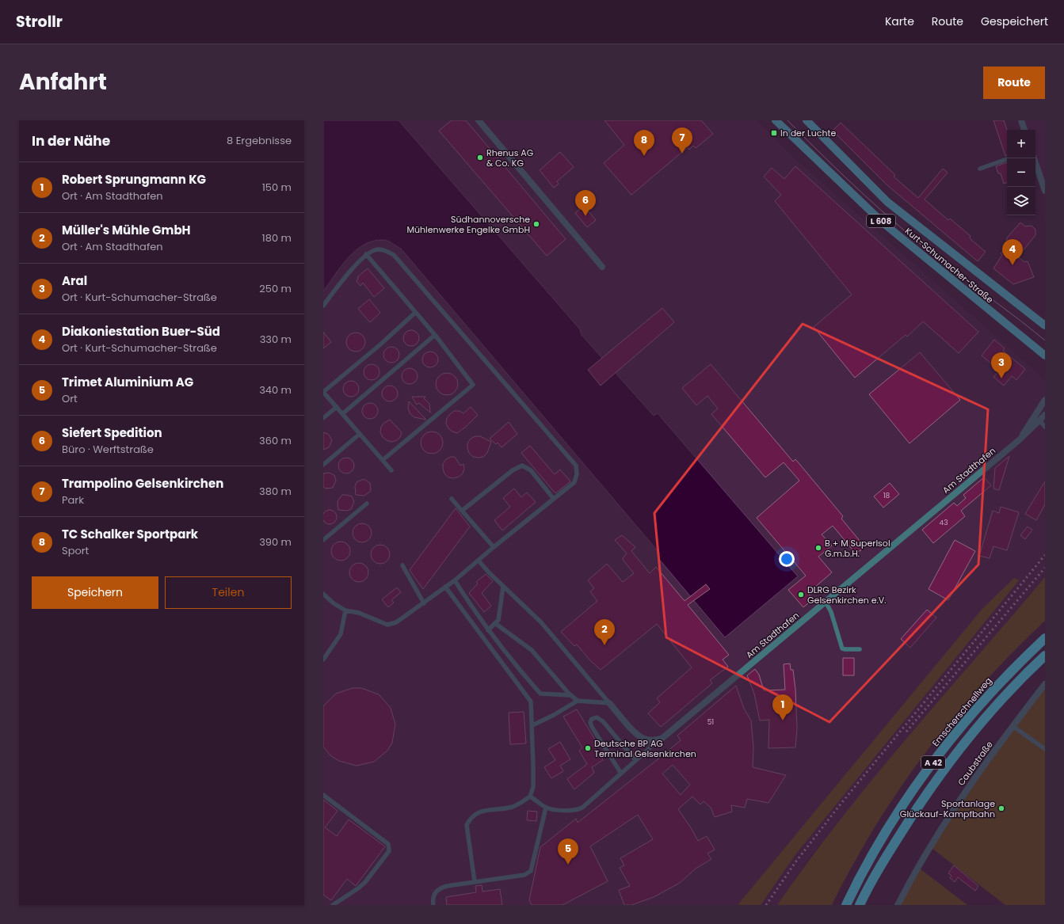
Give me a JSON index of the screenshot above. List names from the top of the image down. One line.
{"streets":{"highway":["Emscherschnellweg","A 42"],"main road":["L 608","Kurt-Schumacher-Straße"],"street":["Am Stadthafen","Caubstraße"]},"places":{"transit":["In der Luchte"],"other":["Rhenus AG & Co. KG","Südhannoversche Mühlenwerke Engelke GmbH","B + M SuperIsol G.m.b.H.","DLRG Bezirk Gelsenkirchen e.V.","Deutsche BP AG Terminal Gelsenkirchen","Sportanlage Glückauf-Kampfbahn"]},"house_numbers":["18","43","51"],"page":{"header":"Strollr","nav":["Karte","Route","Gespeichert"],"title":"Anfahrt","buttons":["Route",["Speichern","Teilen"]],"heading":["In der Nähe","8 Ergebnisse"],"pins":["7","8","6","4","3","2","1","5"],"map_buttons":["+","−"],"list":[{"mark":"1","name":"Robert Sprungmann KG","note":"Ort · Am Stadthafen","value":"150 m"},{"mark":"2","name":"Müller's Mühle GmbH","note":"Ort · Am Stadthafen","value":"180 m"},{"mark":"3","name":"Aral","note":"Ort · Kurt-Schumacher-Straße","value":"250 m"},{"mark":"4","name":"Diakoniestation Buer-Süd","note":"Ort · Kurt-Schumacher-Straße","value":"330 m"},{"mark":"5","name":"Trimet Aluminium AG","note":"Ort","value":"340 m"},{"mark":"6","name":"Siefert Spedition","note":"Büro · Werftstraße","value":"360 m"},{"mark":"7","name":"Trampolino Gelsenkirchen","note":"Park","value":"380 m"},{"mark":"8","name":"TC Schalker Sportpark","note":"Sport","value":"390 m"}]}}
